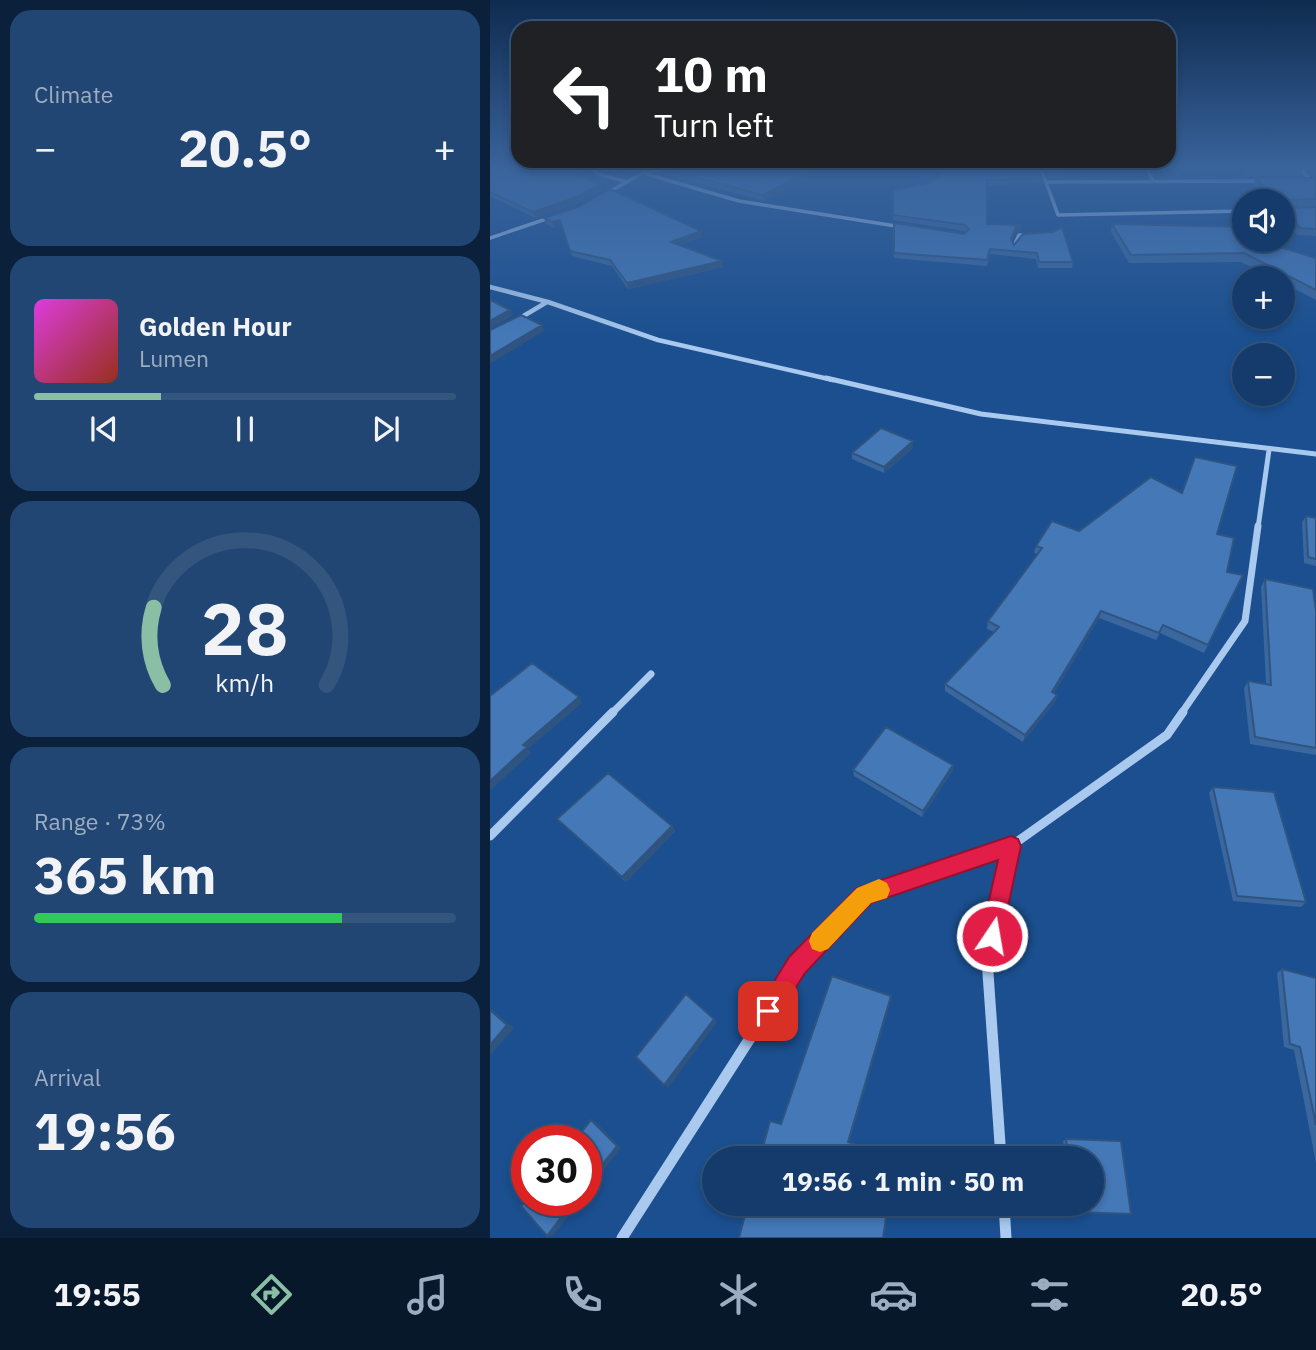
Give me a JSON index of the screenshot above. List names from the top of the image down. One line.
{"page":{"tile":["Climate",["Range · 73%","365 km"],["Arrival","19:56"]],"turn":["10 m","Turn left"],"heat":["−","20.5°","+"],"map_buttons":["+","−"],"song":["Golden Hour","Lumen"],"limit":"30","trip":"19:56 · 1 min · 50 m","tabs":["19:55","20.5°"],"gauge":["28","km/h"]}}
